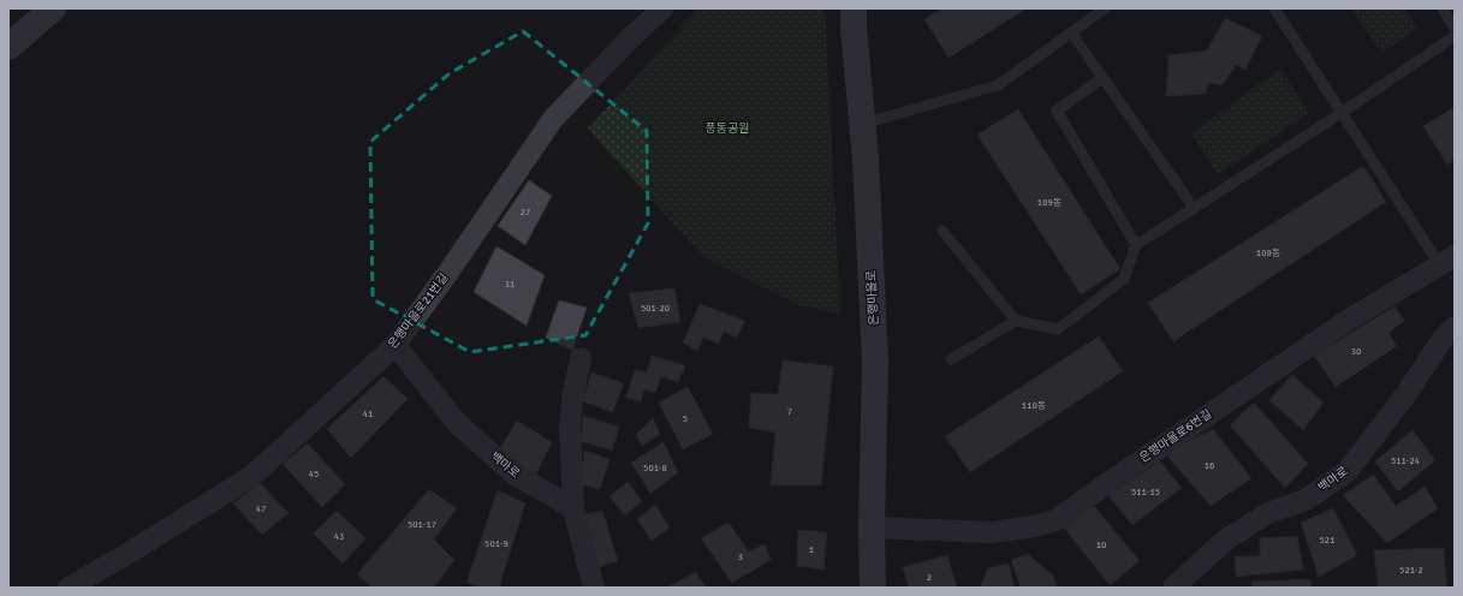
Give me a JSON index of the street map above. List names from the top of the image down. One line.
{"streets":{"street":["은행마을로","은행마을로21번길","은행마을로6번길","백마로"]},"crossings":[["은행마을로","은행마을로6번길"],["은행마을로21번길","백마로"]],"parks":["풍동공원"],"house_numbers":["109동","27","108동","31","501-20","30","110동","7","41","5","511-24","16","501-8","45","511-15","47","501-17","43","521","501-9","10","1","3","521-2","2"]}
